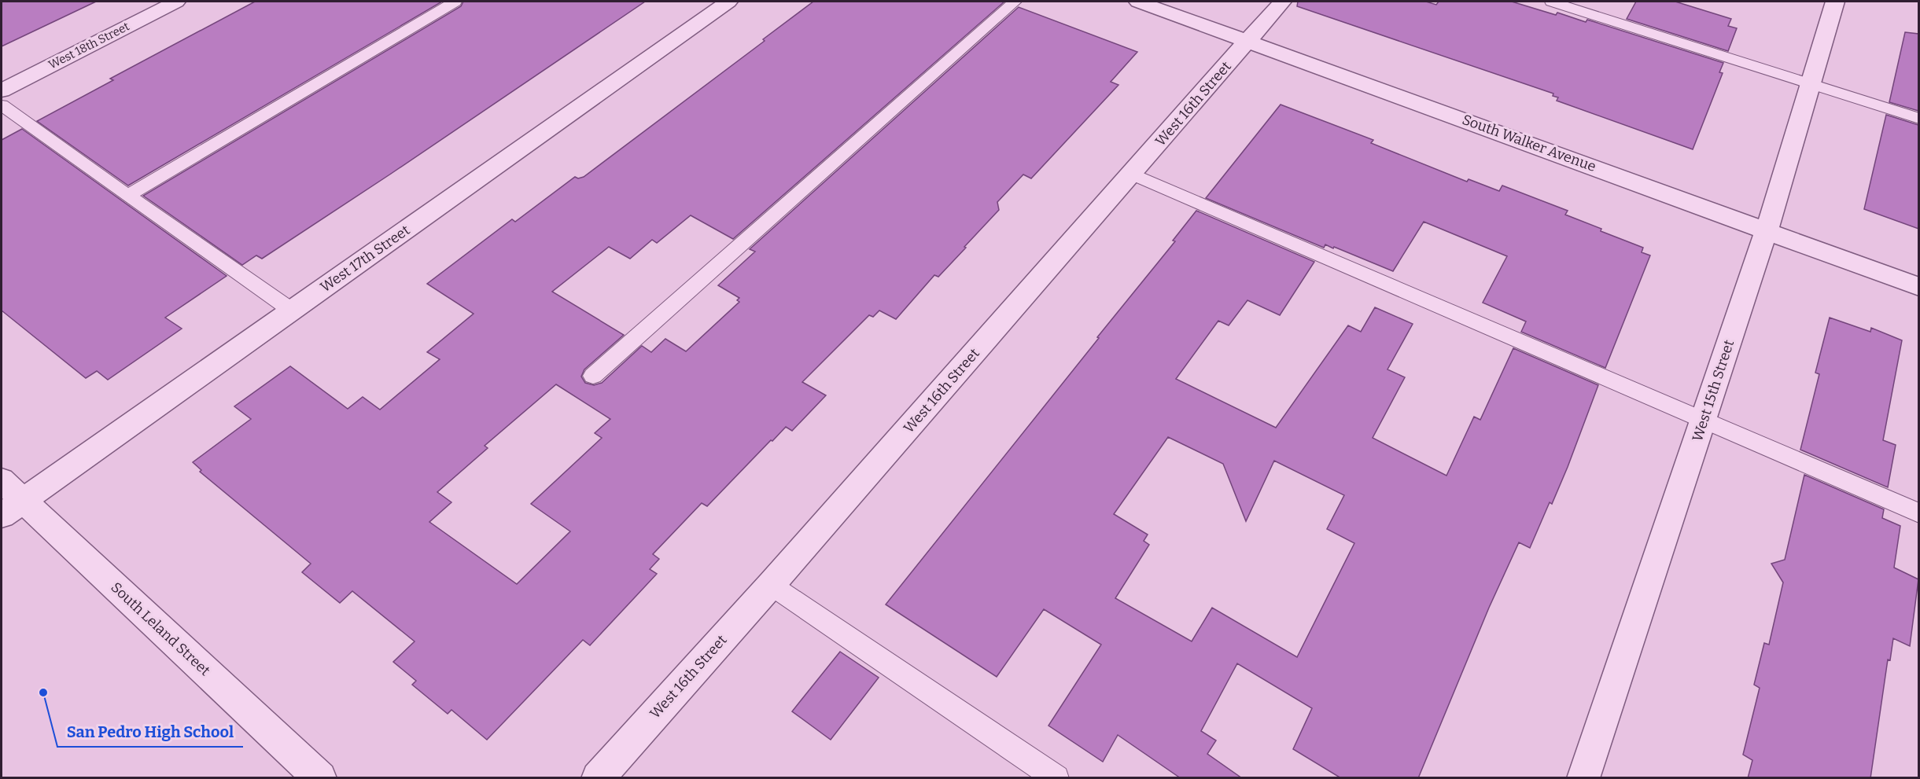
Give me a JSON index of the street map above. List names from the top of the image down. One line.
{"streets":{"street":["West 18th Street","West 16th Street","South Walker Avenue","West 17th Street","West 15th Street","South Leland Street"]},"crossings":[["West 16th Street","South Walker Avenue"],["South Walker Avenue","West 15th Street"],["West 17th Street","South Leland Street"]],"places":["San Pedro High School"]}
